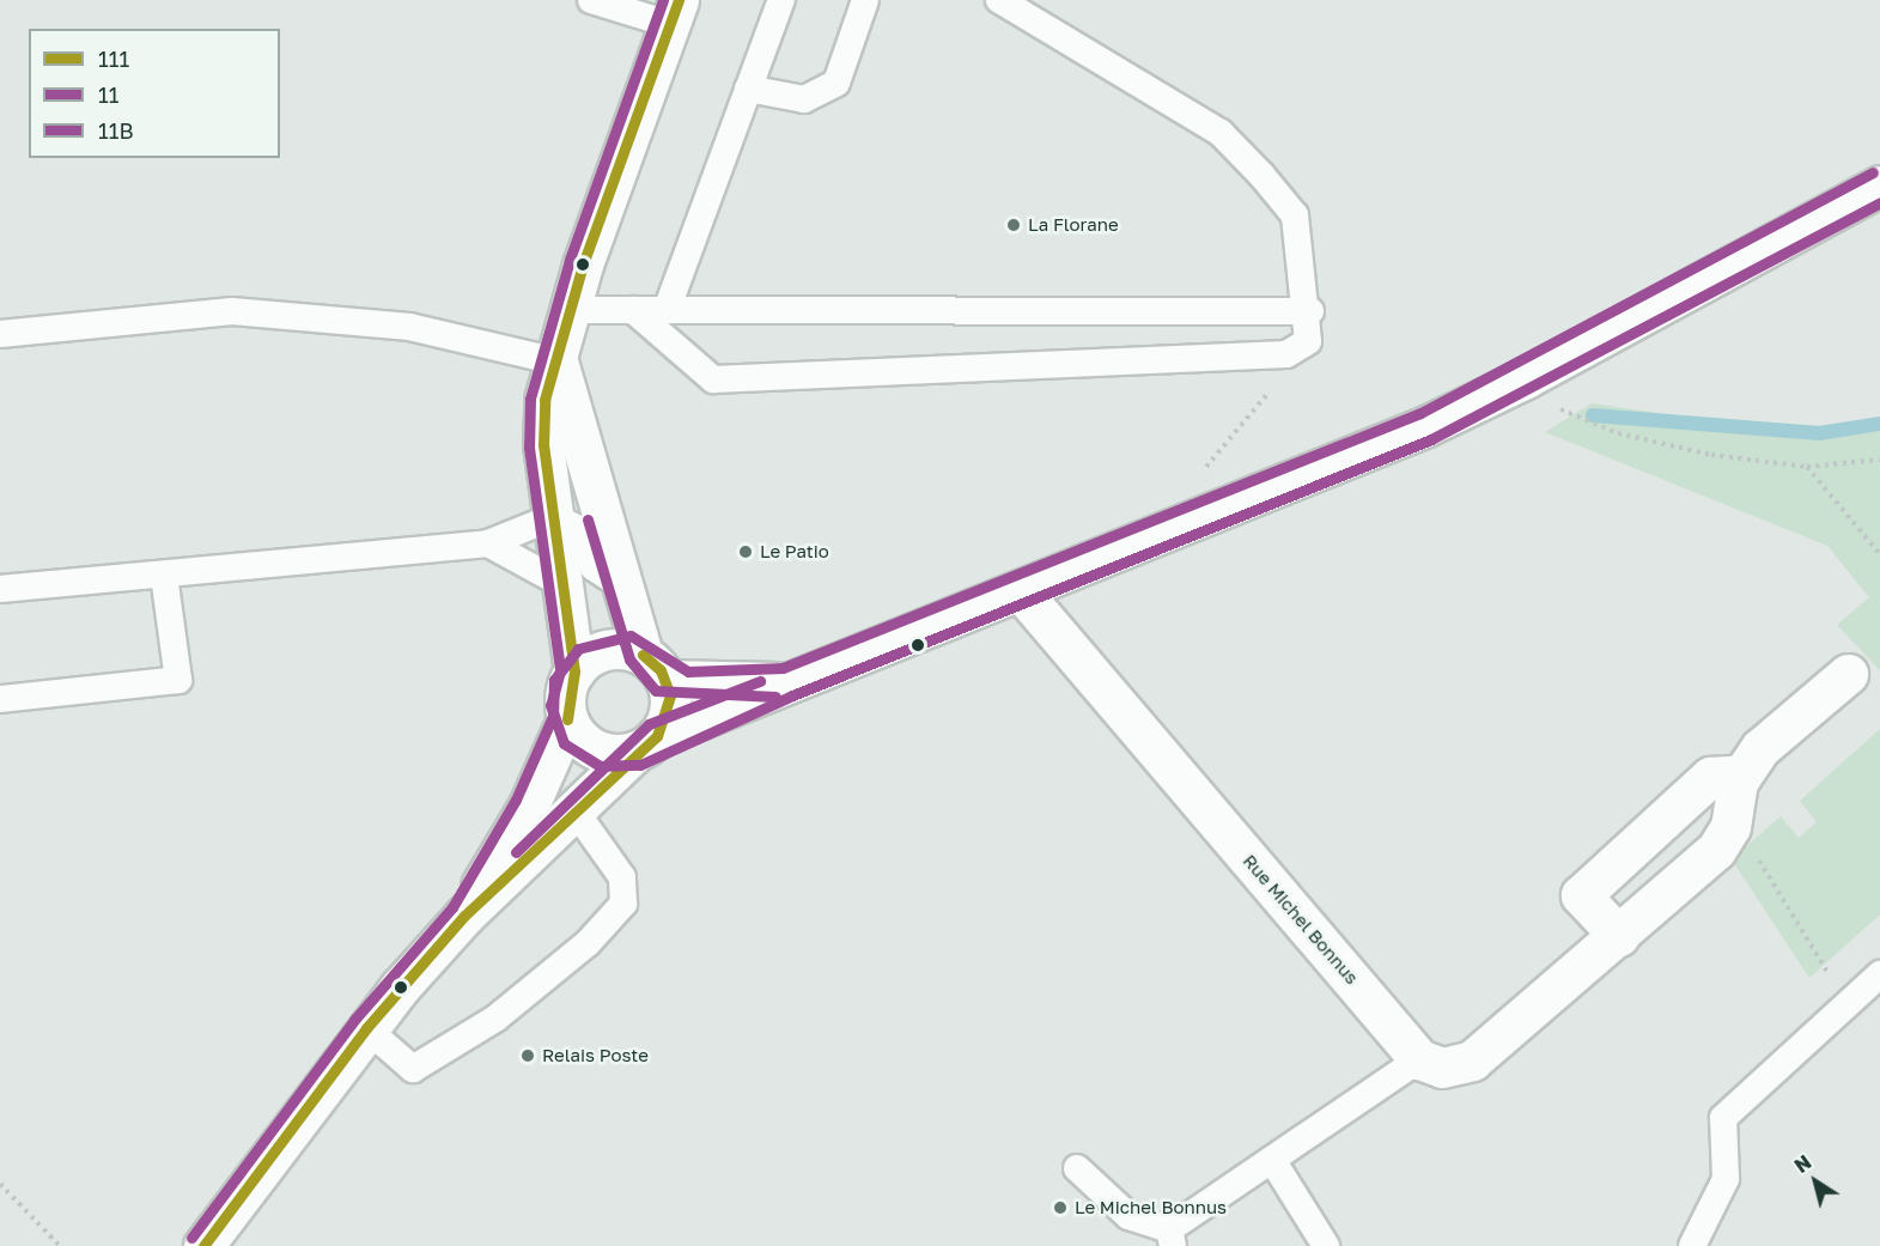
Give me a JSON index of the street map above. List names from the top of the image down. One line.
{"streets":{"main road":["Rue Michel Bonnus"]},"places":["La Florane","Le Patio","Relais Poste","Le Michel Bonnus"],"lines":["transit line 111","transit line 11","transit line 11B"],"legend":["111","11","11B"],"north":"top left"}
